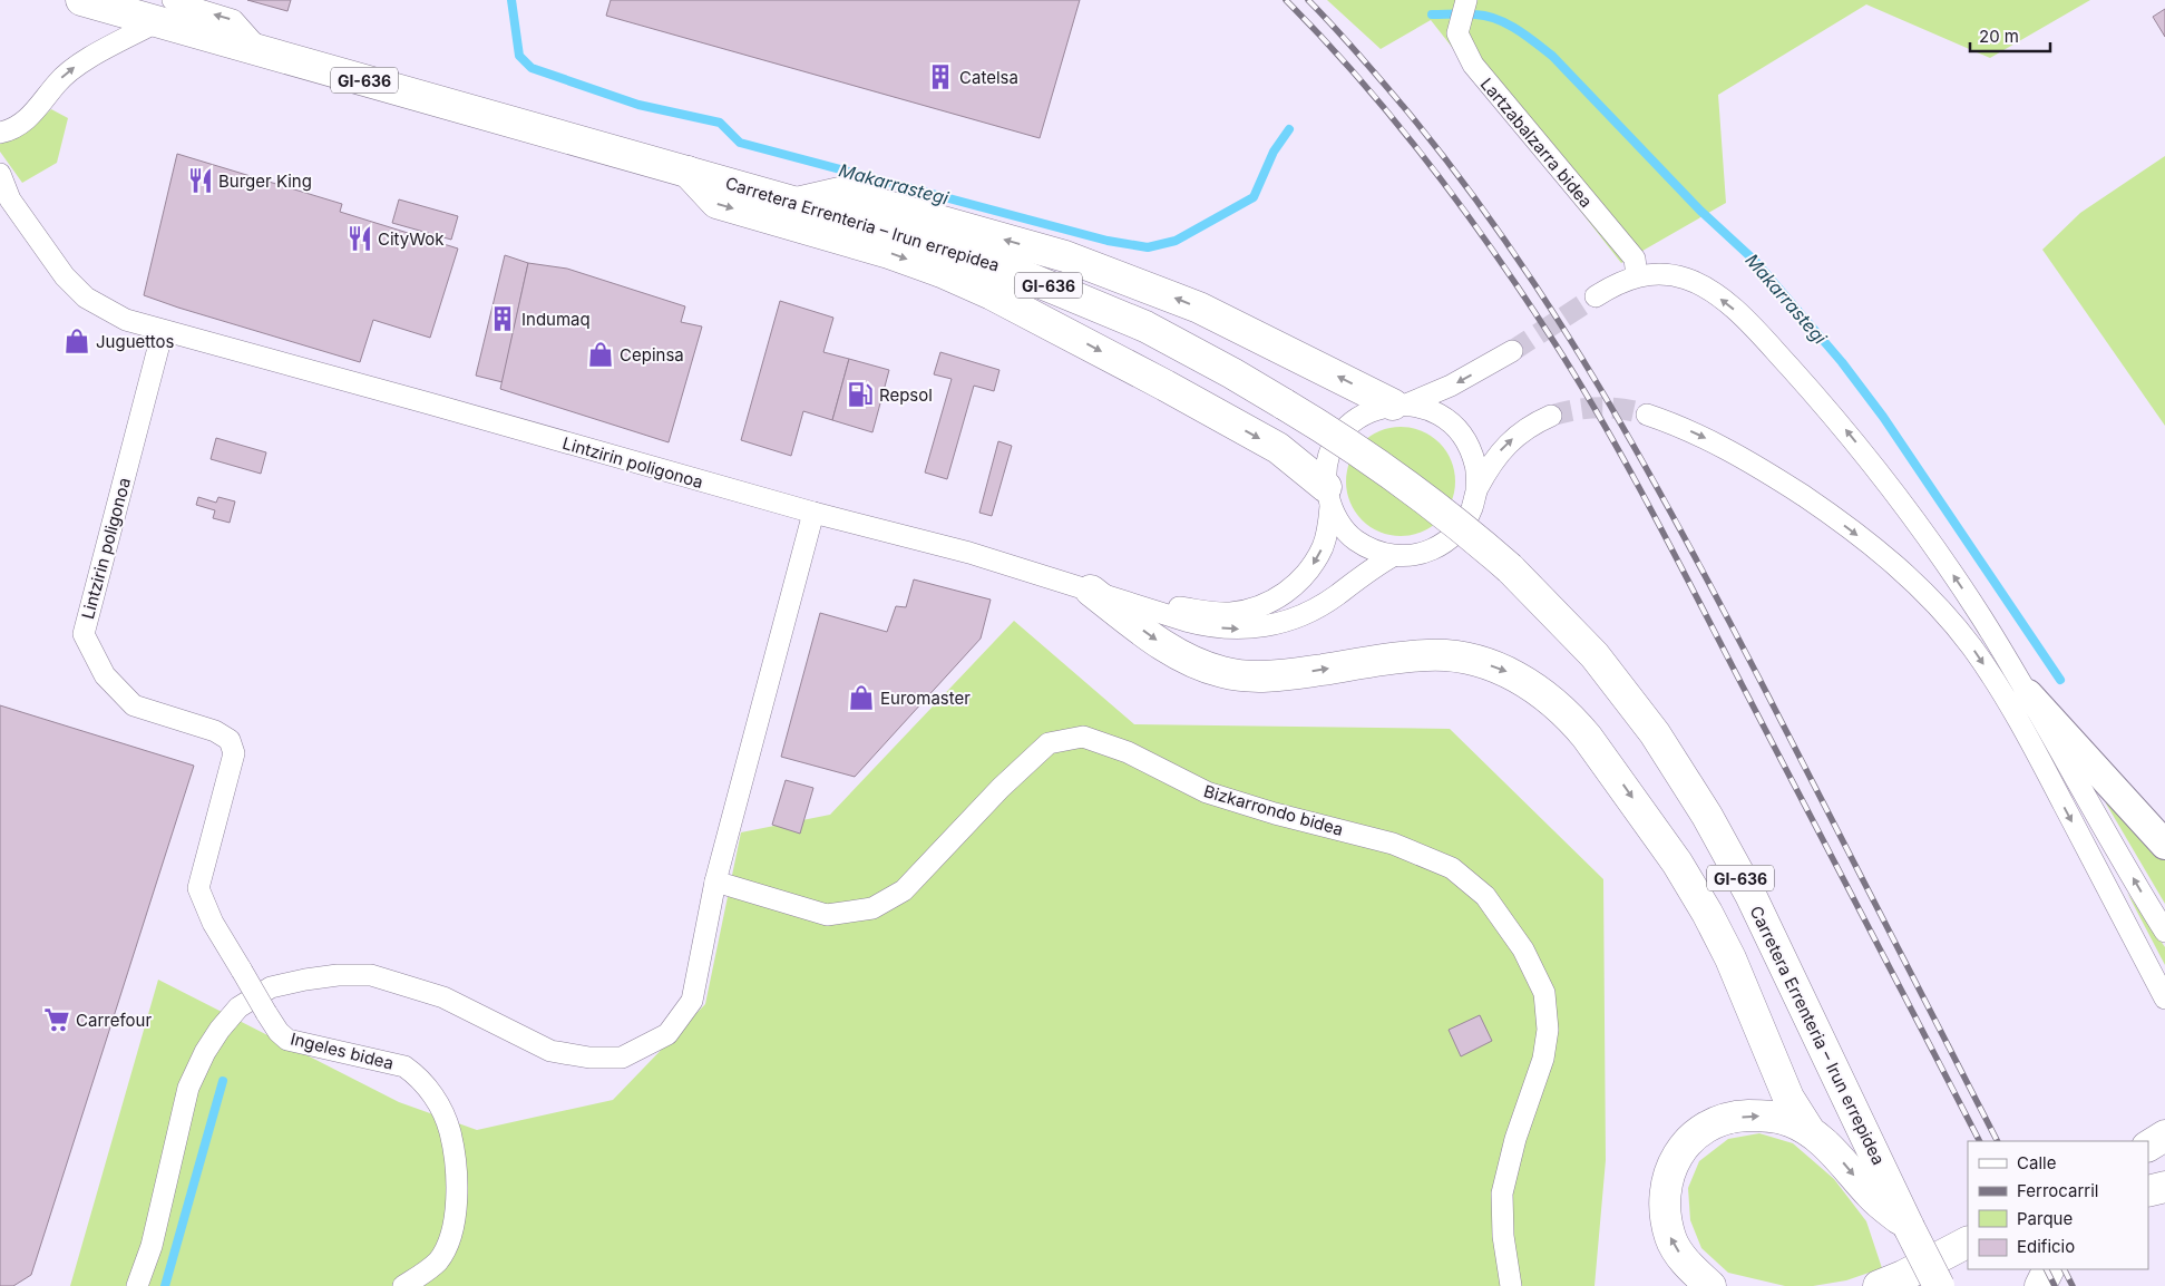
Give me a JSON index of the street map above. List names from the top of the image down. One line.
{"streets":{"main road":["GI-636","Carretera Errenteria – Irun errepidea"],"street":["Lartzabalzarra bidea","Lintzirin poligonoa","Bizkarrondo bidea","Ingeles bidea"]},"crossings":[["Lintzirin poligonoa","Ingeles bidea"]],"water":["Makarrastegi"],"places":{"building":["Catelsa","Indumaq"],"restaurant":["Burger King","CityWok"],"shop":["Juguettos","Cepinsa","Euromaster"],"fuel station":["Repsol"],"supermarket":["Carrefour"]},"legend":["Calle","Ferrocarril","Parque","Edificio"],"scale_bar":"20 m"}
